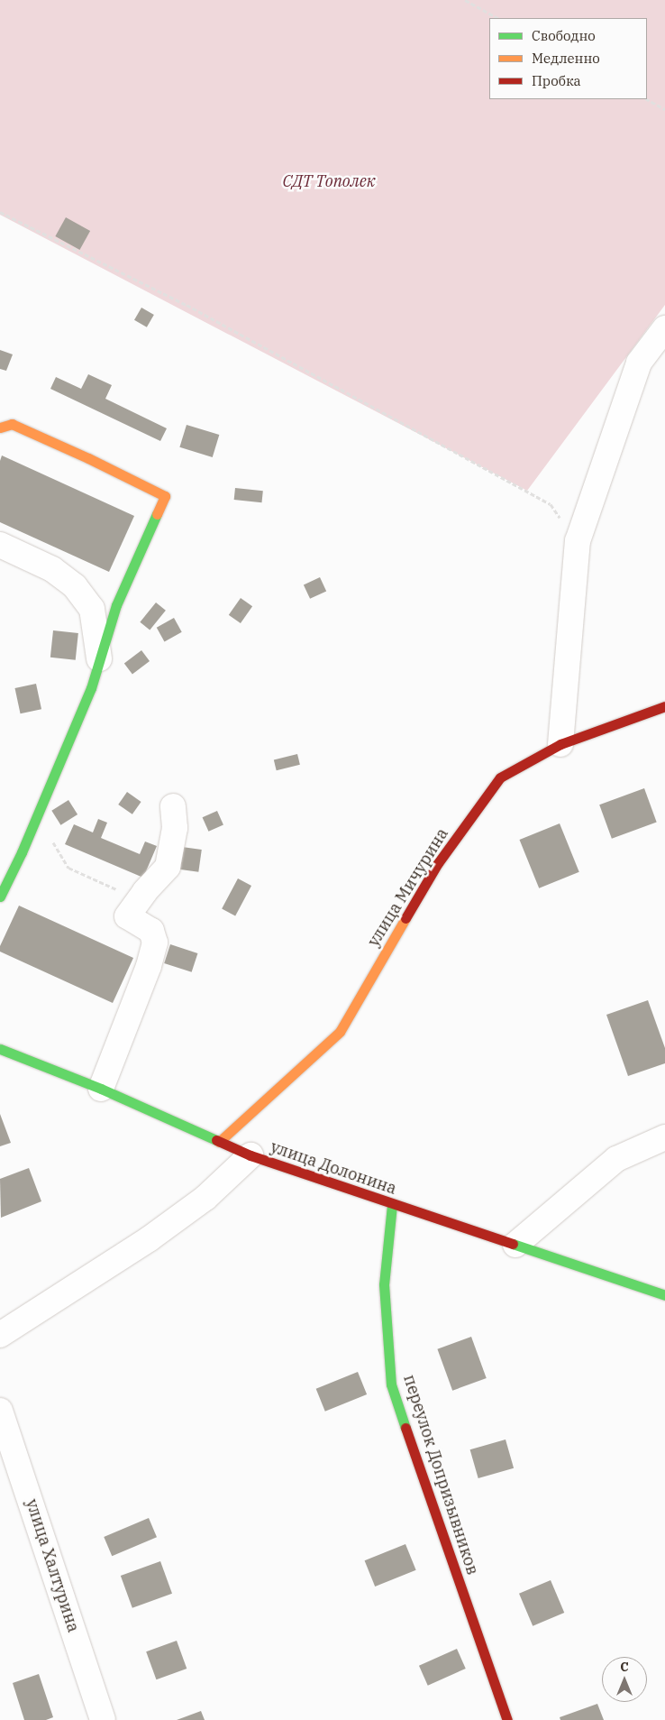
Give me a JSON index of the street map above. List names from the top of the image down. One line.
{"streets":{"street":["улица Мичурина","улица Долонина","переулок Допризывников","улица Халтурина"]},"crossings":[["улица Мичурина","улица Долонина"],["улица Долонина","переулок Допризывников"]],"parks":["СДТ Тополек"],"legend":["Свободно","Медленно","Пробка"],"north":"top"}
